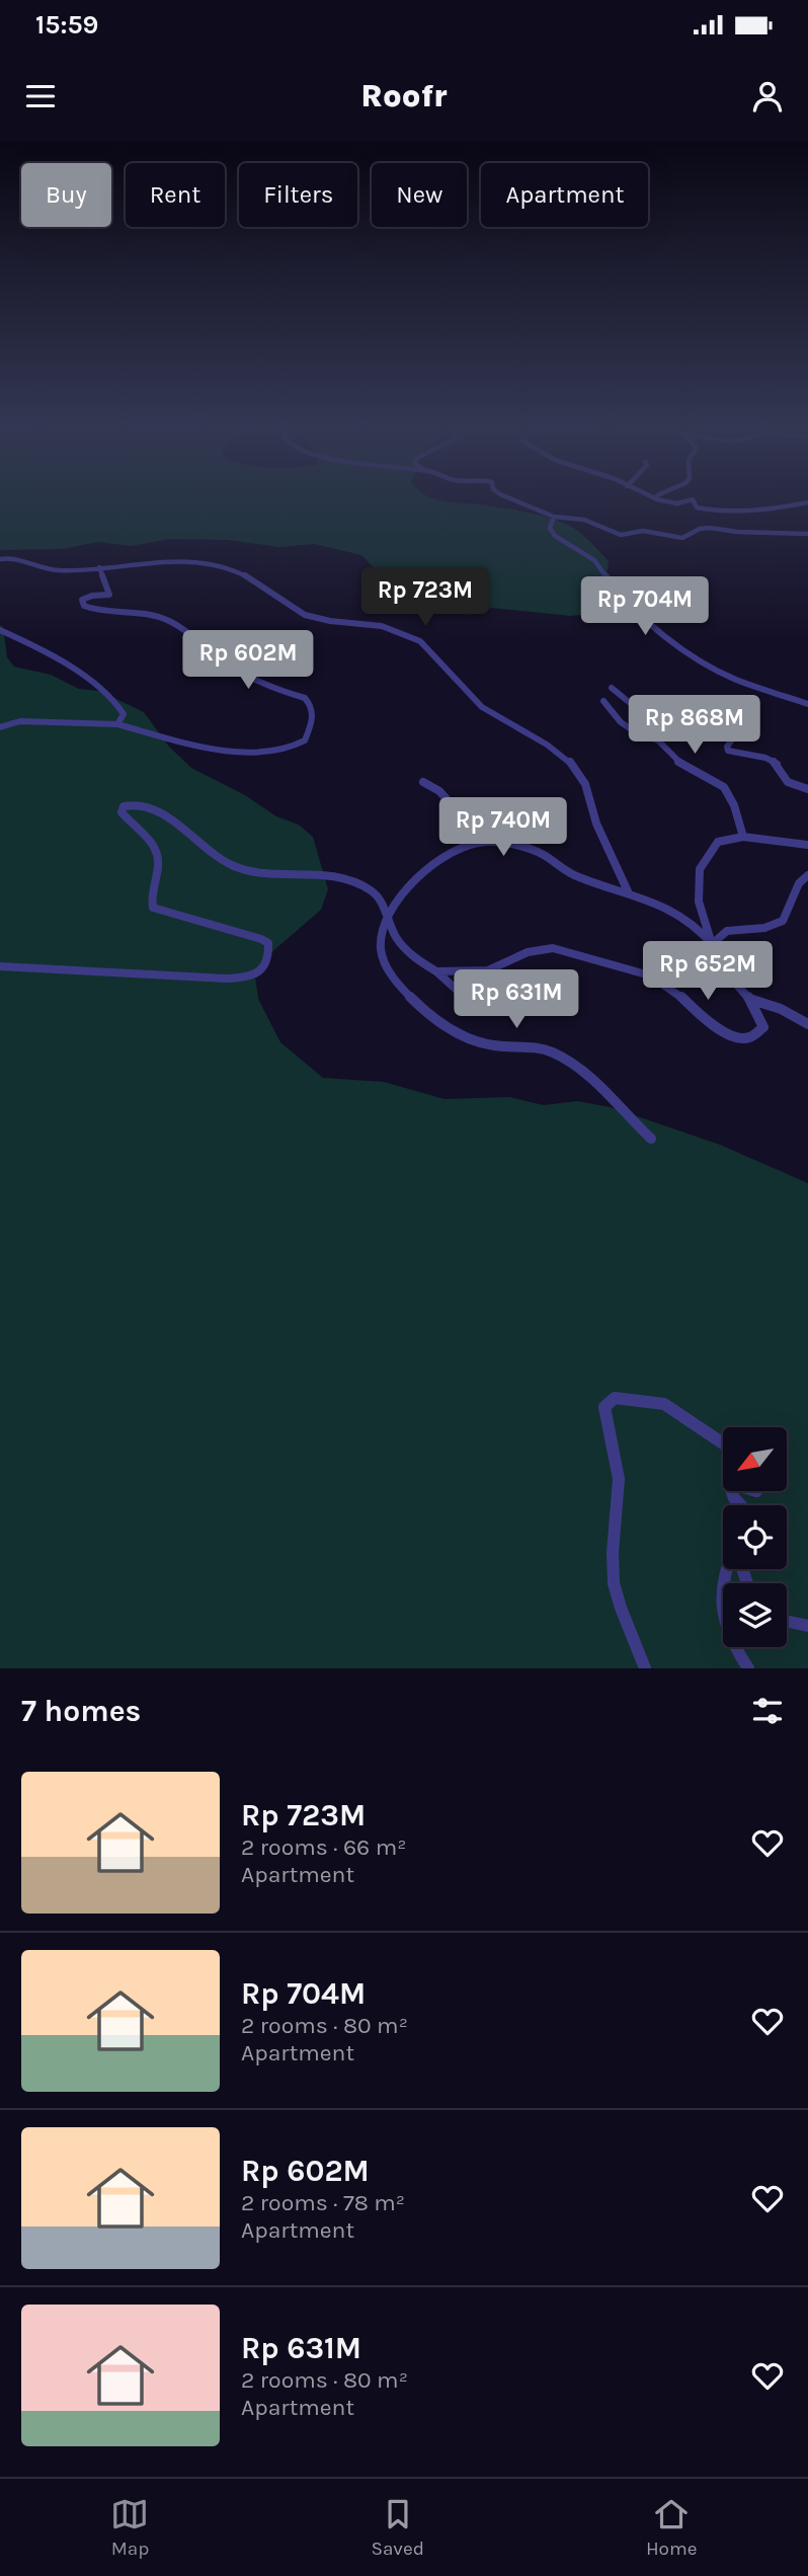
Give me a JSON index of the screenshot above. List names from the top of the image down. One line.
{"north":"bottom left","page":{"status":"15:59","header":"Roofr","chip":["Buy","Rent","Filters","New","Apartment"],"price":["Rp 723M","Rp 704M","Rp 602M","Rp 868M","Rp 740M","Rp 652M","Rp 631M"],"heading":"7 homes","list":[{"name":"Rp 723M","note":"2 rooms · 66 m² · Apartment"},{"name":"Rp 704M","note":"2 rooms · 80 m² · Apartment"},{"name":"Rp 602M","note":"2 rooms · 78 m² · Apartment"},{"name":"Rp 631M","note":"2 rooms · 80 m² · Apartment"}],"tabs":["Map","Saved","Home"]}}
